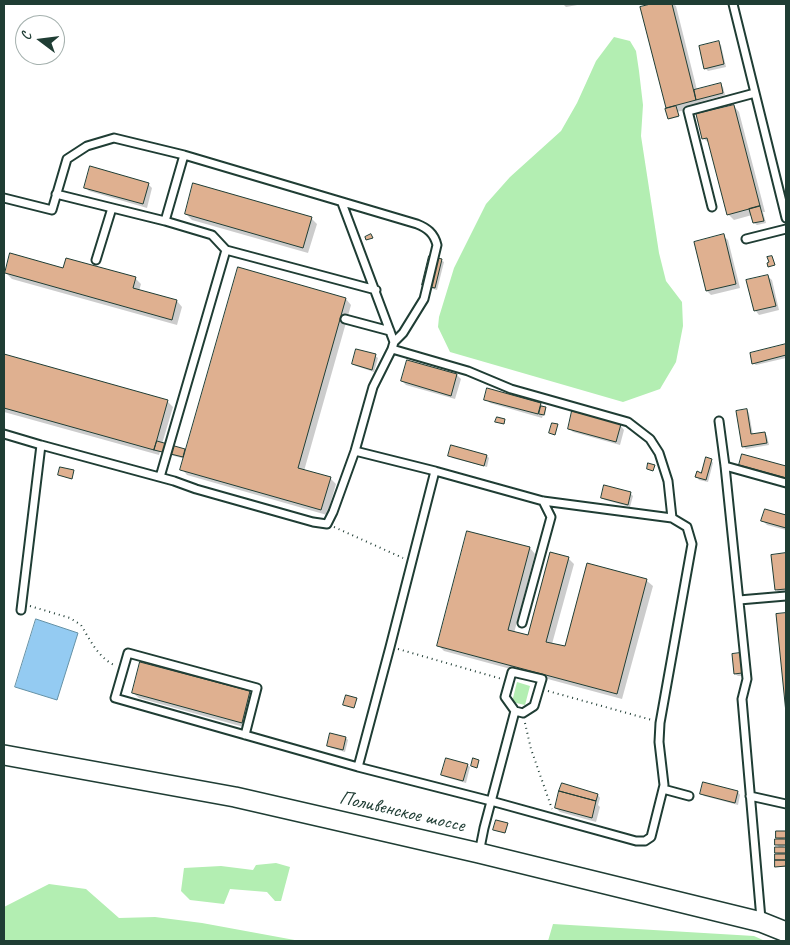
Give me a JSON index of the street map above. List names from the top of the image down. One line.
{"streets":{"street":["Поливенское шоссе"]},"north":"left"}
